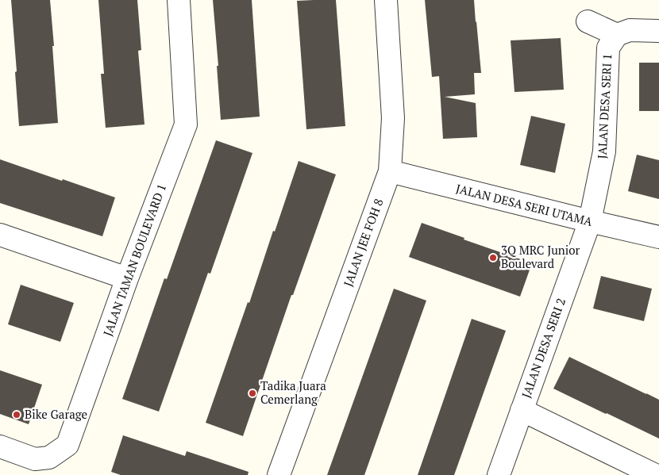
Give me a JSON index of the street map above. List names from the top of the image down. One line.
{"streets":{"street":["JALAN DESA SERI 1","JALAN DESA SERI UTAMA","JALAN JEE FOH 8","JALAN TAMAN BOULEVARD 1","JALAN DESA SERI 2"]},"crossings":[["JALAN DESA SERI 1","JALAN DESA SERI UTAMA"],["JALAN DESA SERI 1","JALAN DESA SERI 2"],["JALAN DESA SERI UTAMA","JALAN JEE FOH 8"],["JALAN DESA SERI UTAMA","JALAN DESA SERI 2"]],"places":["3Q MRC Junior Boulevard","Tadika Juara Cemerlang","Bike Garage"]}
